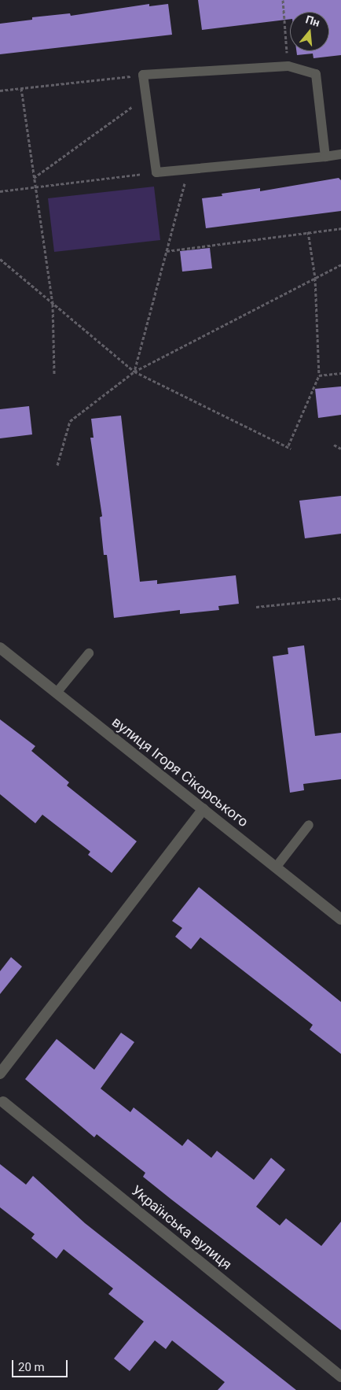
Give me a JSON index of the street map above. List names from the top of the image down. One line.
{"streets":{"street":["вулиця Ігоря Сікорського","Українська вулиця"]},"scale_bar":"20 m","north":"top"}
